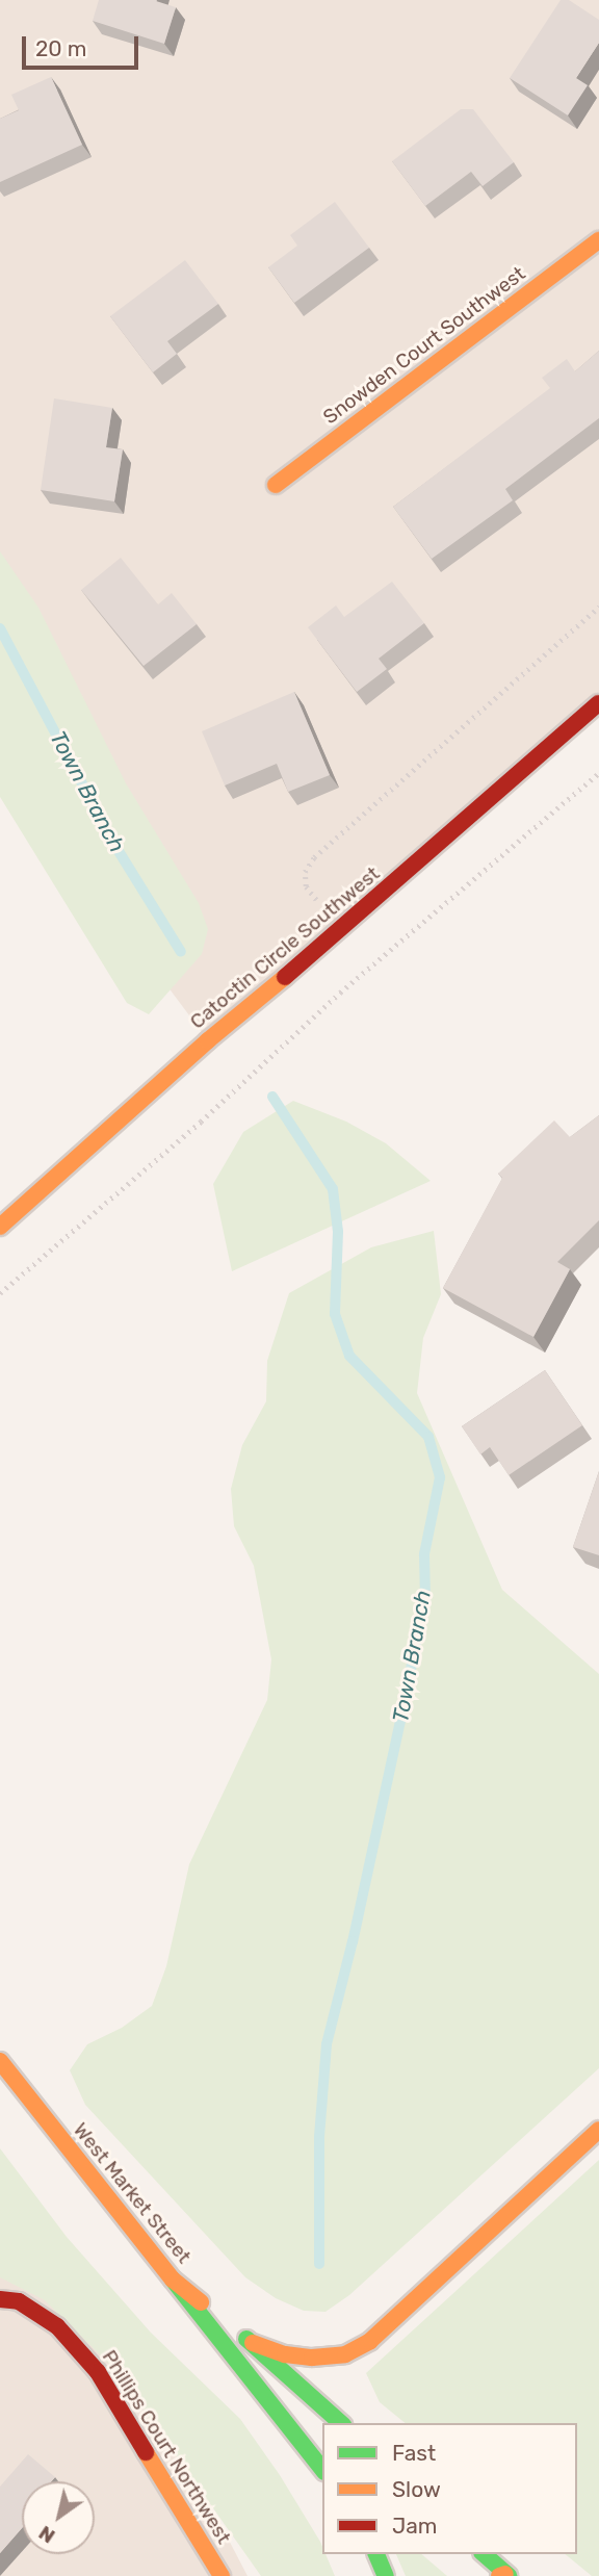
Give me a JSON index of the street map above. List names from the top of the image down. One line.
{"streets":{"main road":["Snowden Court Southwest","Catoctin Circle Southwest","West Market Street","Phillips Court Northwest"]},"water":["Town Branch"],"legend":["Fast","Slow","Jam"],"scale_bar":"20 m","north":"bottom left"}
